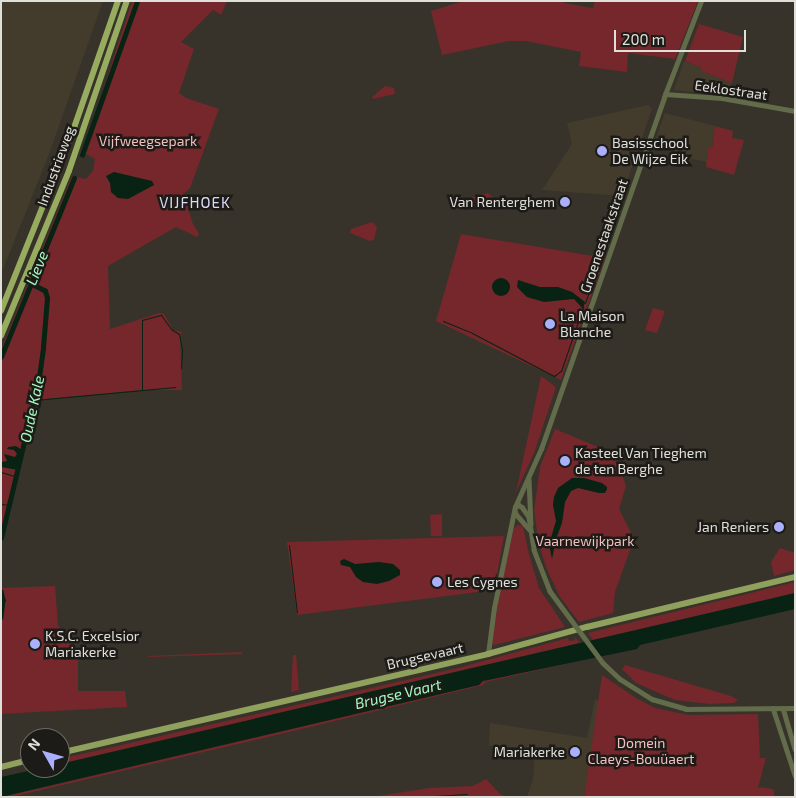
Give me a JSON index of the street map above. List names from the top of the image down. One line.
{"streets":{"highway":["Industrieweg"],"main road":["Brugsevaart"],"street":["Eeklostraat","Groenestaakstraat"]},"crossings":[["Eeklostraat","Groenestaakstraat"],["Groenestaakstraat","Brugsevaart"]],"districts":["VIJFHOEK"],"water":["Lieve","Oude Kale","Brugse Vaart"],"parks":["Vijfweegsepark","Vaarnewijkpark","Domein Claeys-Bouüaert"],"places":["Basisschool De Wijze Eik","Van Renterghem","La Maison Blanche","Kasteel Van Tieghem de ten Berghe","Jan Reniers","Les Cygnes","K.S.C. Excelsior Mariakerke","Mariakerke"],"scale_bar":"200 m","north":"top left"}
